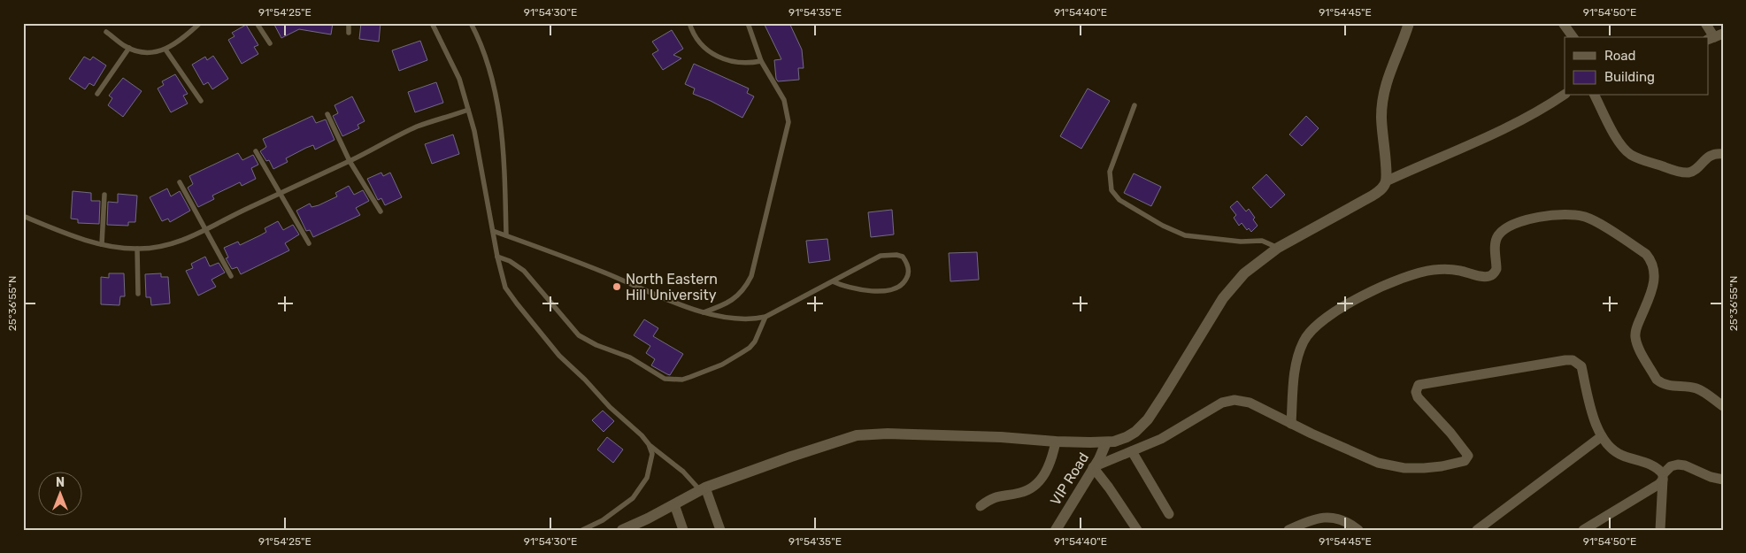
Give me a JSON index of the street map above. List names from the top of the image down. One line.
{"streets":{"street":["VIP Road"]},"places":["North Eastern Hill University"],"legend":["Road","Building"],"north":"top","coordinates":["91°54'25\"E","91°54'30\"E","91°54'35\"E","91°54'40\"E","91°54'45\"E","91°54'50\"E","25°36'55\"N"]}
